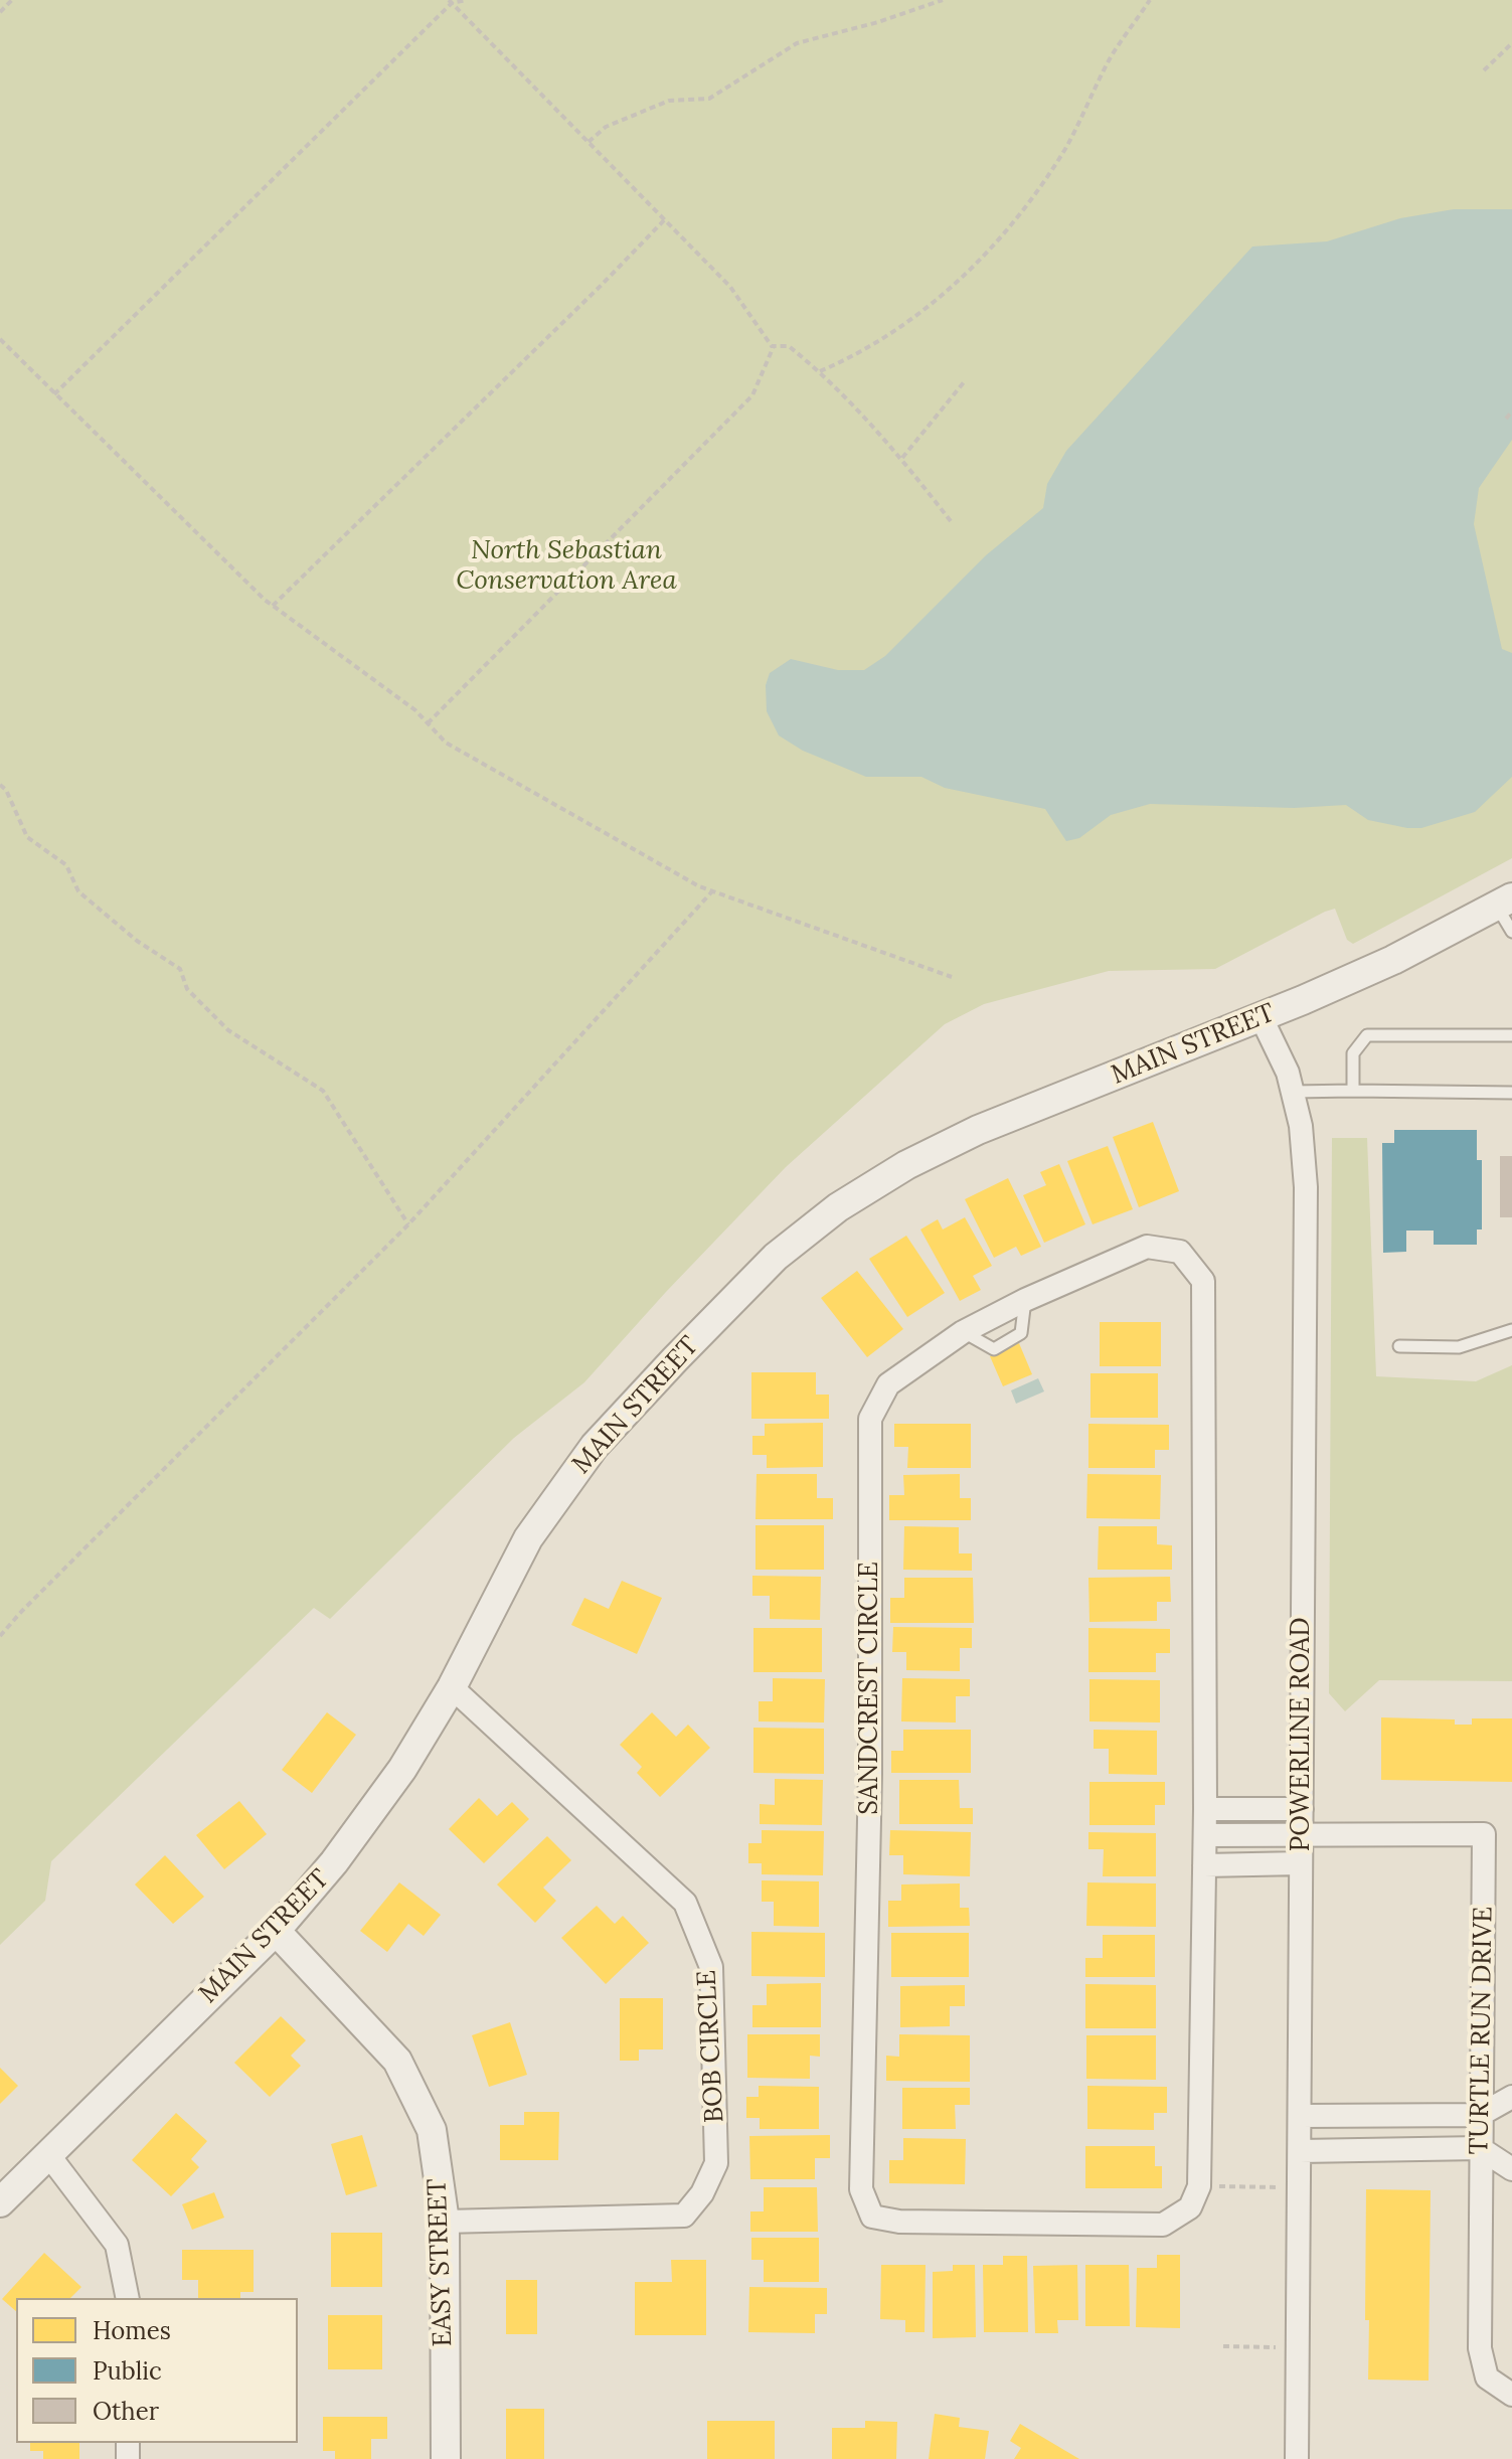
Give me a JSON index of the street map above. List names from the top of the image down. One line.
{"streets":{"street":["MAIN STREET","SANDCREST CIRCLE","POWERLINE ROAD","TURTLE RUN DRIVE","BOB CIRCLE","EASY STREET"]},"crossings":[["MAIN STREET","POWERLINE ROAD"],["MAIN STREET","BOB CIRCLE"],["MAIN STREET","EASY STREET"],["POWERLINE ROAD","TURTLE RUN DRIVE"],["BOB CIRCLE","EASY STREET"]],"parks":["North Sebastian Conservation Area"],"legend":["Homes","Public","Other"]}
